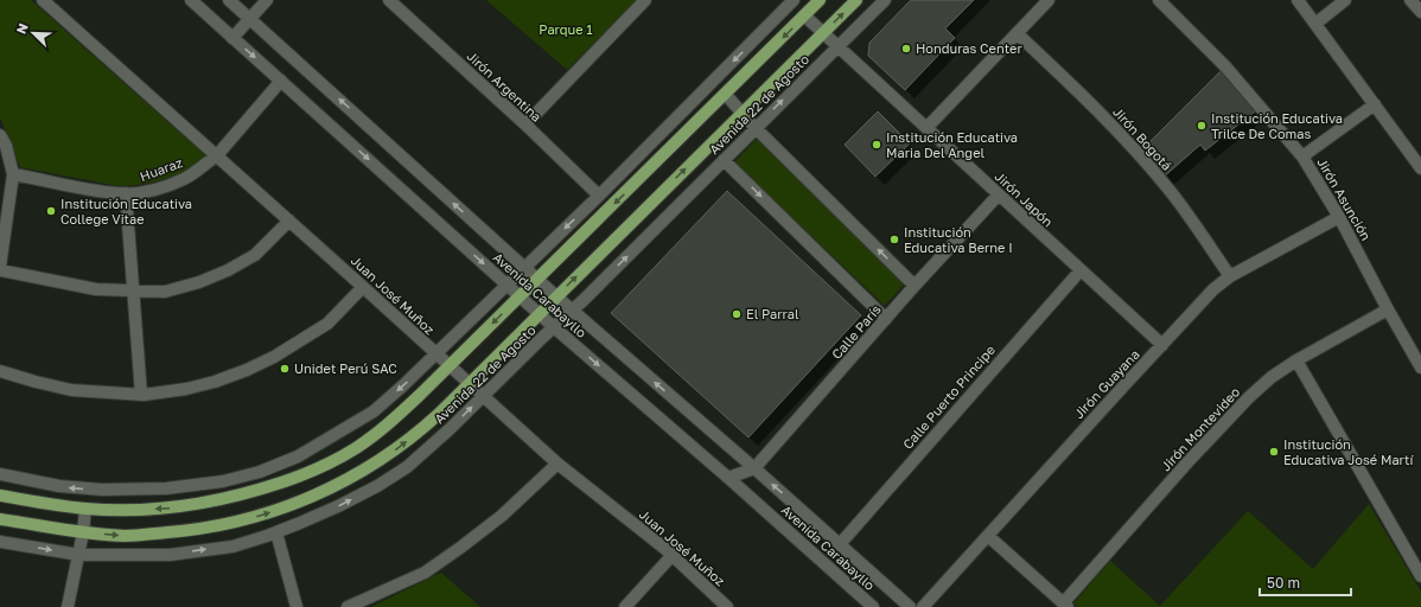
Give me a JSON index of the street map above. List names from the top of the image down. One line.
{"streets":{"main road":["Avenida 22 de Agosto"],"street":["Jirón Argentina","Jirón Bogotá","Huaraz","Jirón Japón","Jirón Asunción","Juan José Muñoz","Avenida Carabayllo","Calle París","Jirón Guayana","Calle Puerto Principe","Jirón Montevideo"]},"crossings":[["Avenida 22 de Agosto","Jirón Japón"],["Avenida 22 de Agosto","Juan José Muñoz"],["Avenida 22 de Agosto","Avenida Carabayllo"],["Jirón Bogotá","Jirón Guayana"],["Huaraz","Juan José Muñoz"],["Huaraz","Avenida Carabayllo"],["Jirón Japón","Calle París"],["Jirón Japón","Jirón Guayana"],["Jirón Japón","Calle Puerto Principe"],["Jirón Asunción","Jirón Guayana"],["Jirón Asunción","Jirón Montevideo"],["Avenida Carabayllo","Calle París"],["Avenida Carabayllo","Calle Puerto Principe"]],"parks":["Parque 1"],"places":["Honduras Center","Institución Educativa Trilce De Comas","Institución Educativa Maria Del Angel","Institución Educativa College Vitae","Institución Educativa Berne I","El Parral","Unidet Perú SAC","Institución Educativa José Martí"],"scale_bar":"50 m","north":"top left"}
